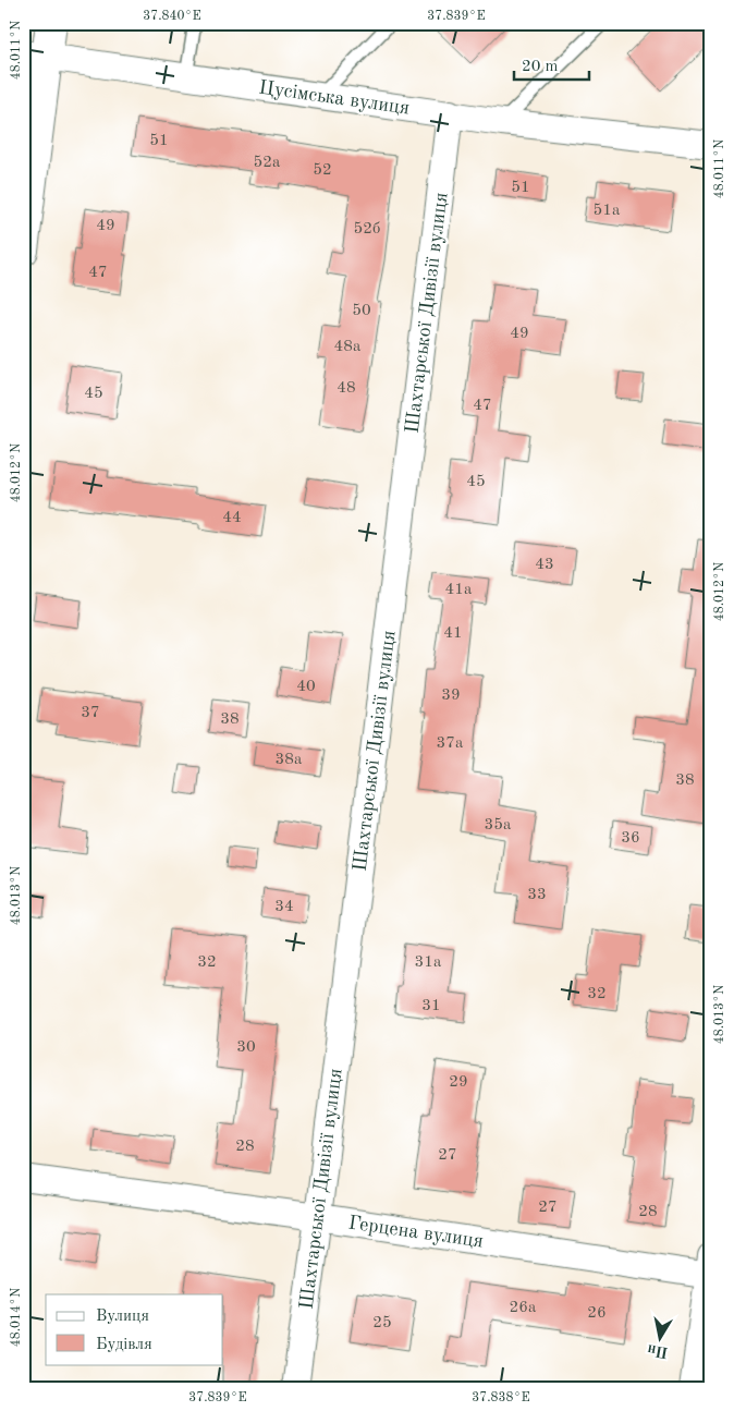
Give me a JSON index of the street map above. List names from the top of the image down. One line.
{"streets":{"street":["Цусімська вулиця","Шахтарської Дивізії вулиця","Герцена вулиця"]},"crossings":[["Цусімська вулиця","Шахтарської Дивізії вулиця"],["Шахтарської Дивізії вулиця","Герцена вулиця"]],"house_numbers":["51","52а","52","51","51а","49","52б","47","50","49","48а","48","45","47","45","44","43","41а","41","40","39","37","38","37а","38а","38","35а","36","33","34","32","31а","32","31","30","29","28","27","27","28","26а","26","25"],"legend":["Вулиця","Будівля"],"scale_bar":"20 m","north":"bottom","coordinates":["37.840°E","37.839°E","48.011°N","48.012°N","48.013°N","48.014°N","37.838°E"]}
